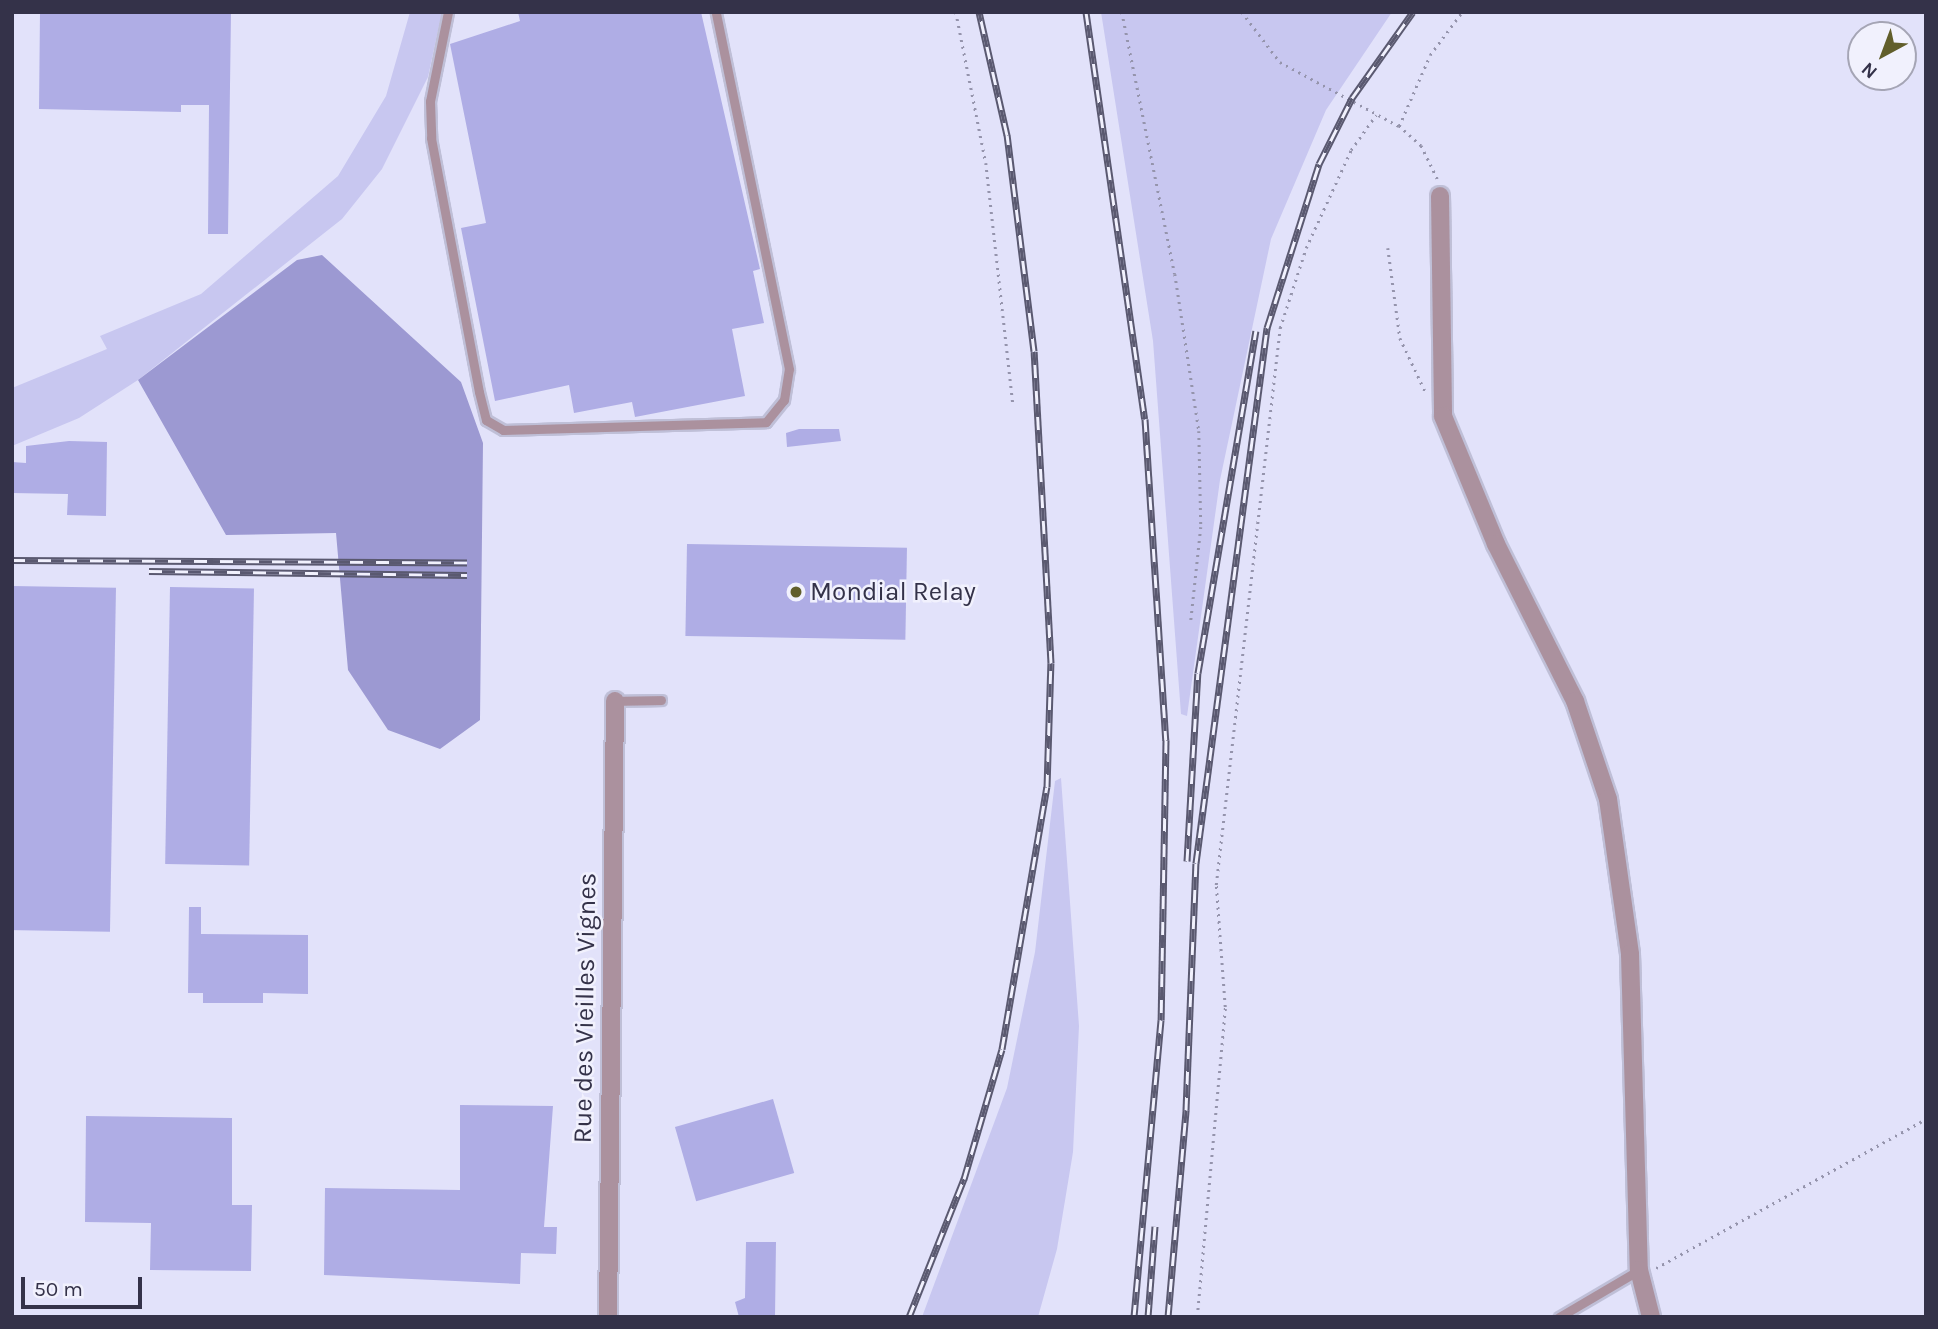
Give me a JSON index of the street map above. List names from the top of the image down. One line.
{"streets":{"street":["Rue des Vieilles Vignes"]},"places":["Mondial Relay"],"scale_bar":"50 m","north":"bottom left"}
